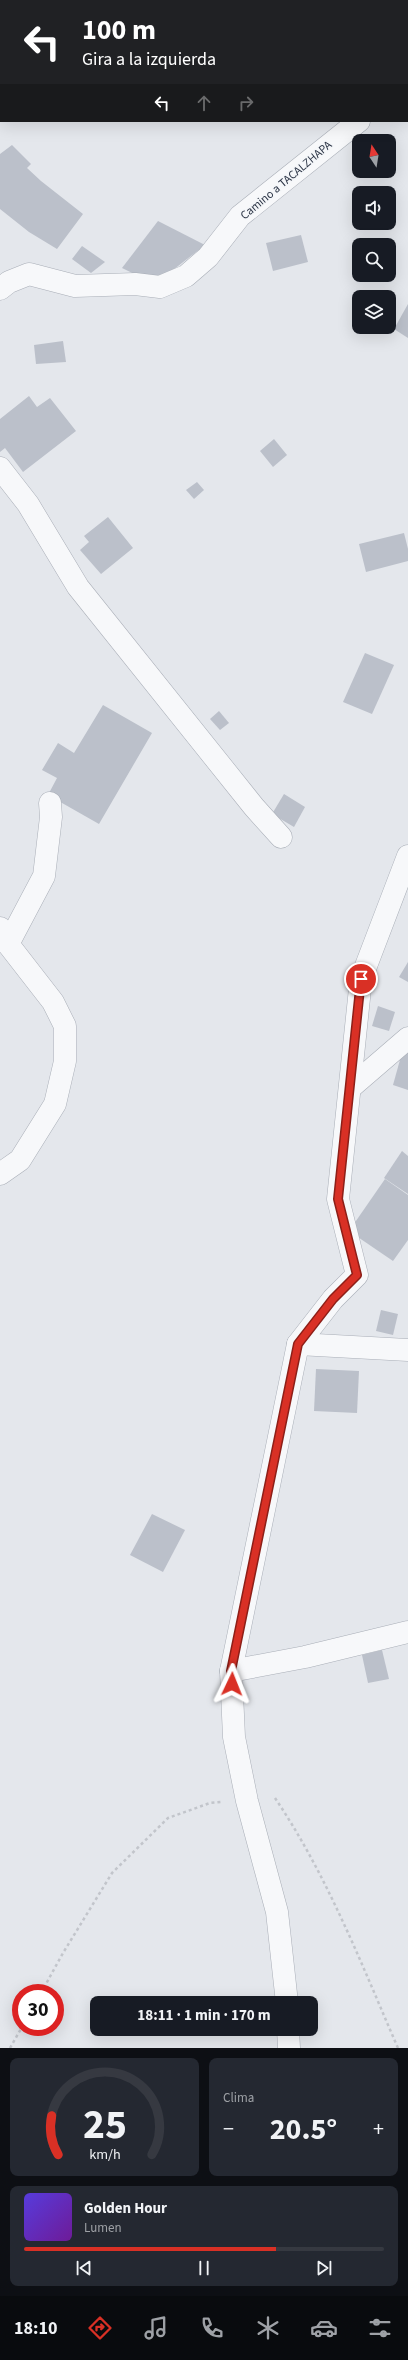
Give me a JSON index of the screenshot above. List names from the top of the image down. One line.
{"streets":{"street":["Camino a TACALZHAPA"]},"north":"top","page":{"turn":["100 m","Gira a la izquierda"],"limit":"30","trip":"18:11 · 1 min · 170 m","tile":"Clima","heat":["−","20.5°","+"],"song":["Golden Hour","Lumen"],"tabs":"18:10","gauge":["25","km/h"]}}
